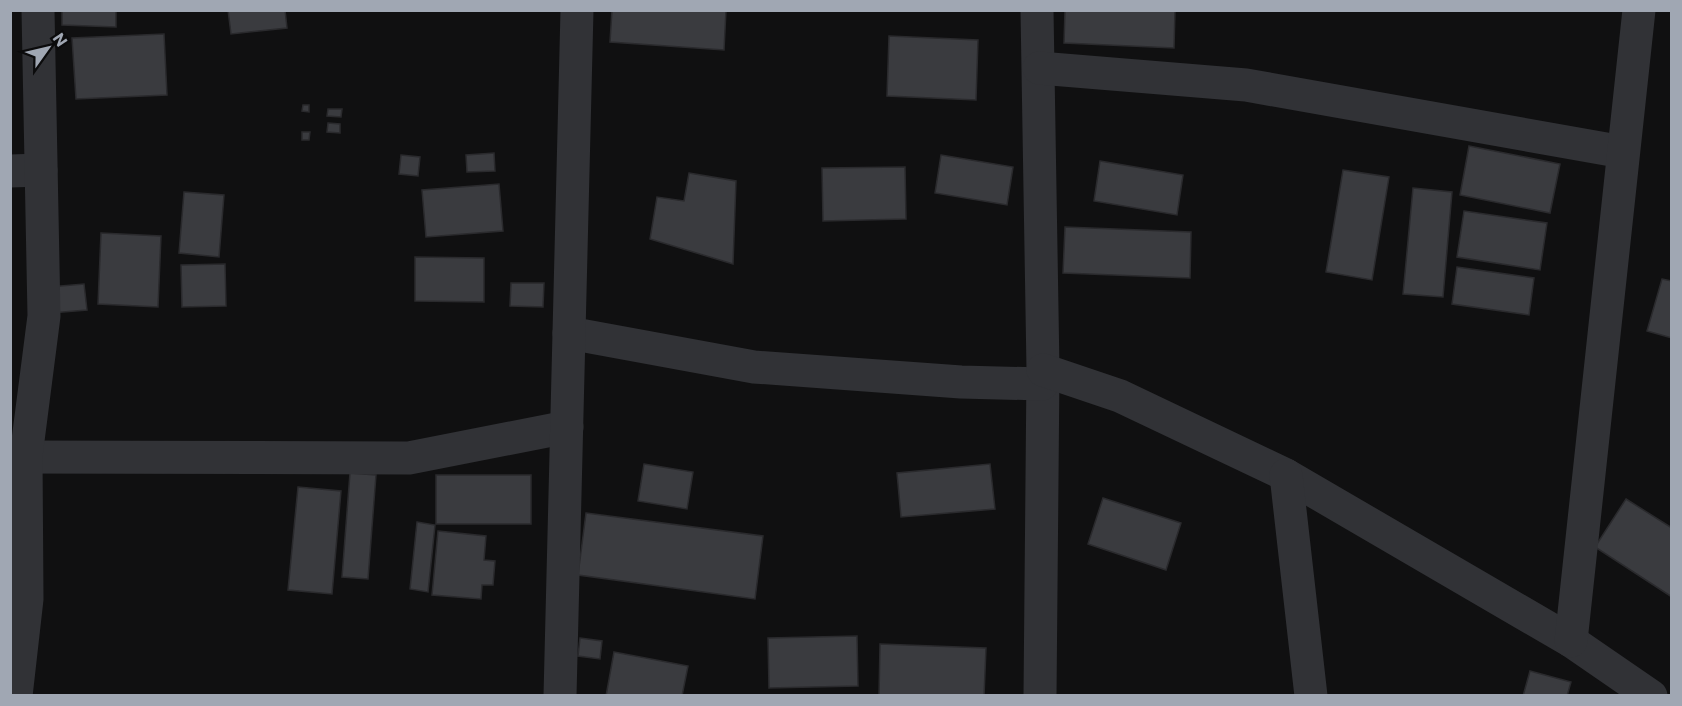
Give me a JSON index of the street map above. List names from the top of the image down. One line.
{"north":"top right"}
